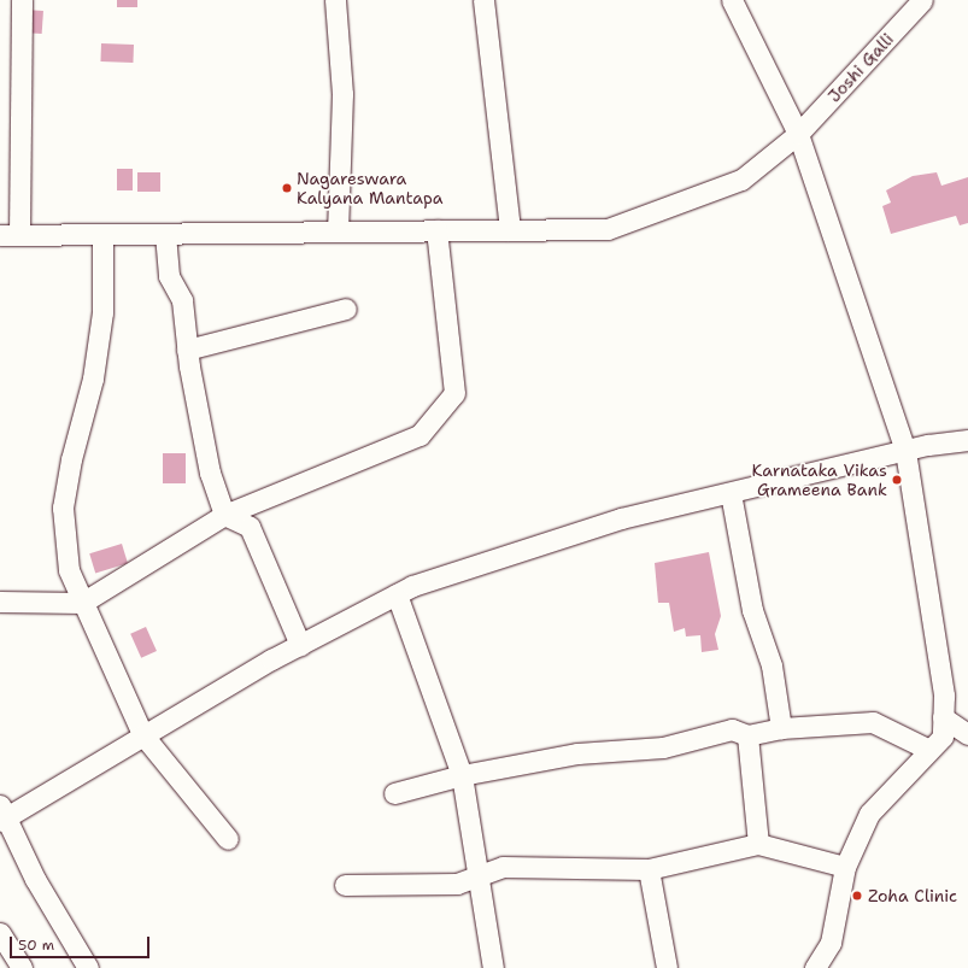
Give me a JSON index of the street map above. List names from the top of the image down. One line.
{"streets":{"street":["Joshi Galli"]},"places":["Nagareswara Kalyana Mantapa","Karnataka Vikas Grameena Bank","Zoha Clinic"],"scale_bar":"50 m"}
